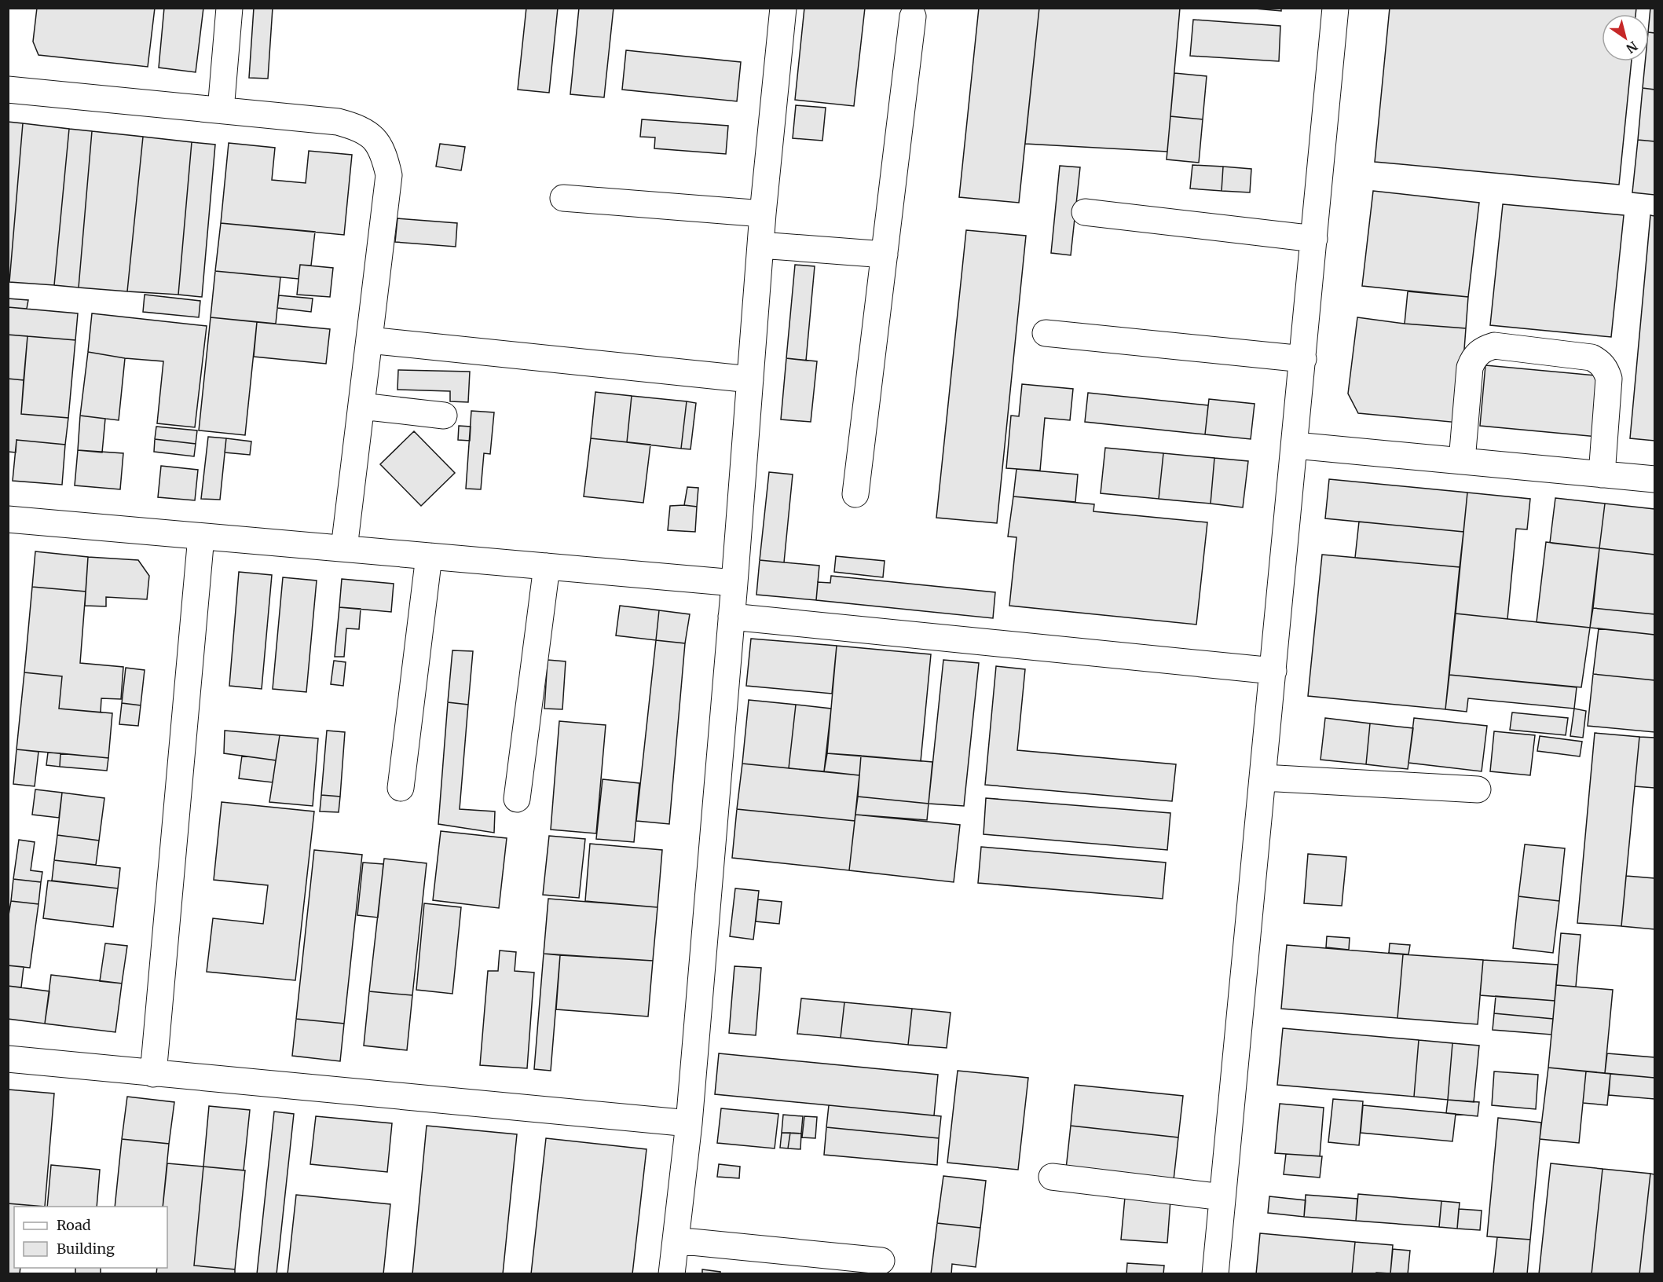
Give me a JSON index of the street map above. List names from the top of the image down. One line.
{"legend":["Road","Building"],"north":"bottom right"}
